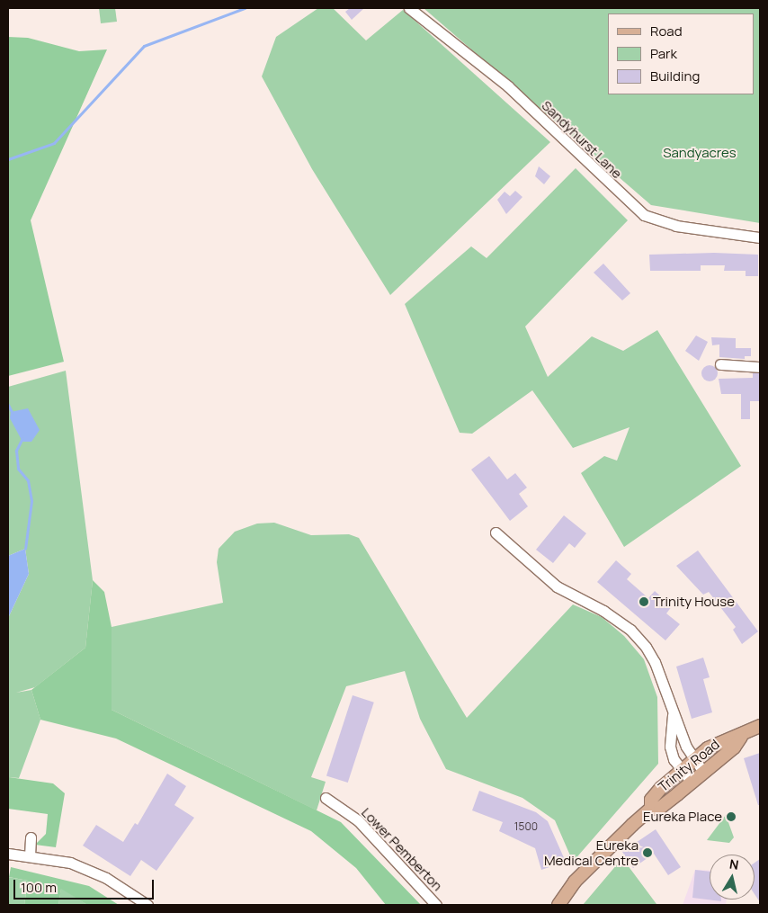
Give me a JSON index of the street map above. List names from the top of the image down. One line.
{"streets":{"main road":["Trinity Road"],"street":["Sandyhurst Lane","Lower Pemberton"]},"parks":["Sandyacres"],"places":["Trinity House","Eureka Place","Eureka Medical Centre"],"house_numbers":["1500"],"legend":["Road","Park","Building"],"scale_bar":"100 m","north":"top"}
